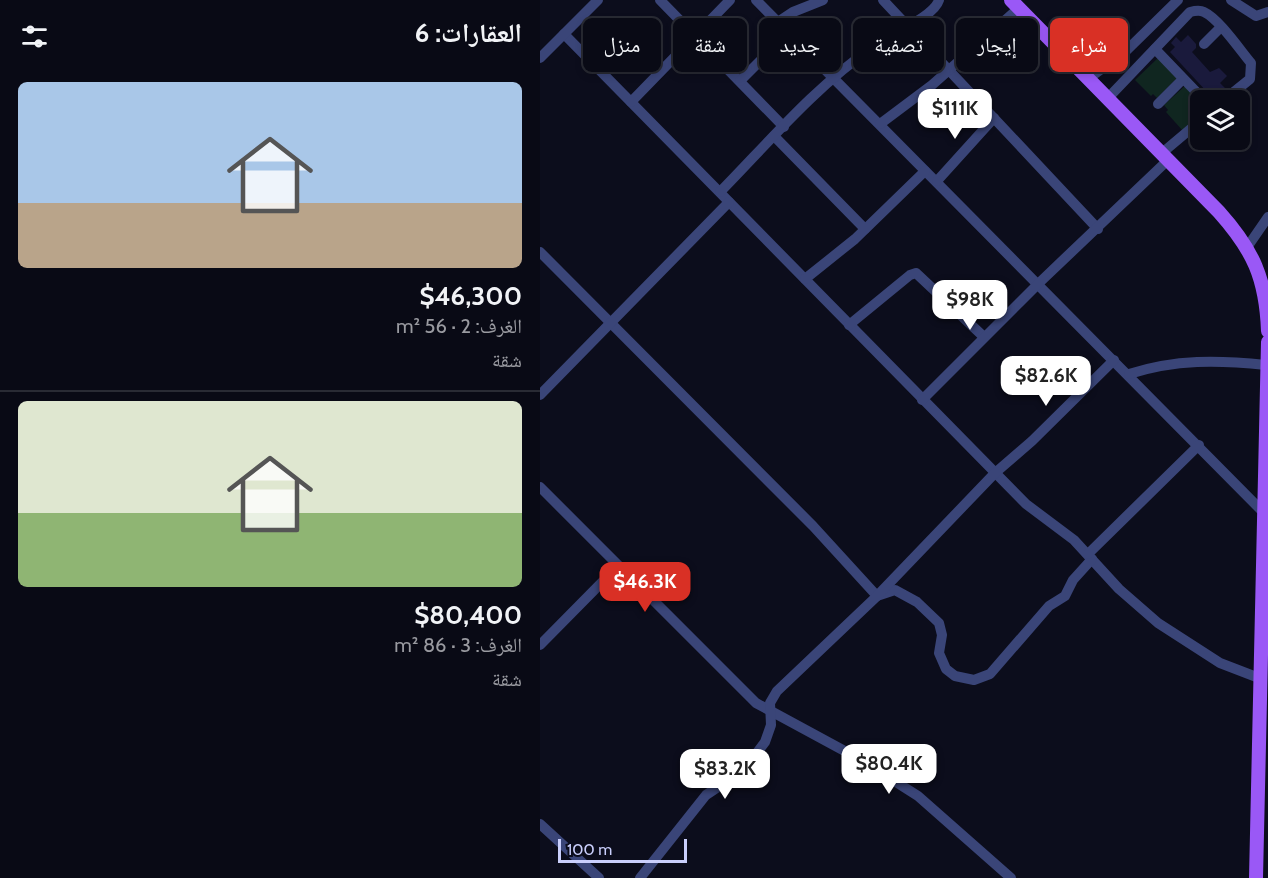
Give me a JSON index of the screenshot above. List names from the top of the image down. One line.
{"scale_bar":"100 m","page":{"heading":"العقارات: 6","chip":["شراء","إيجار","تصفية","جديد","شقة","منزل"],"list":[{"name":"$46,300","note":"الغرف: 2 · 56 m² · شقة"},{"name":"$80,400","note":"الغرف: 3 · 86 m² · شقة"}],"price":["$111K","$98K","$82.6K","$46.3K","$80.4K","$83.2K"],"scale":"100 m"}}
